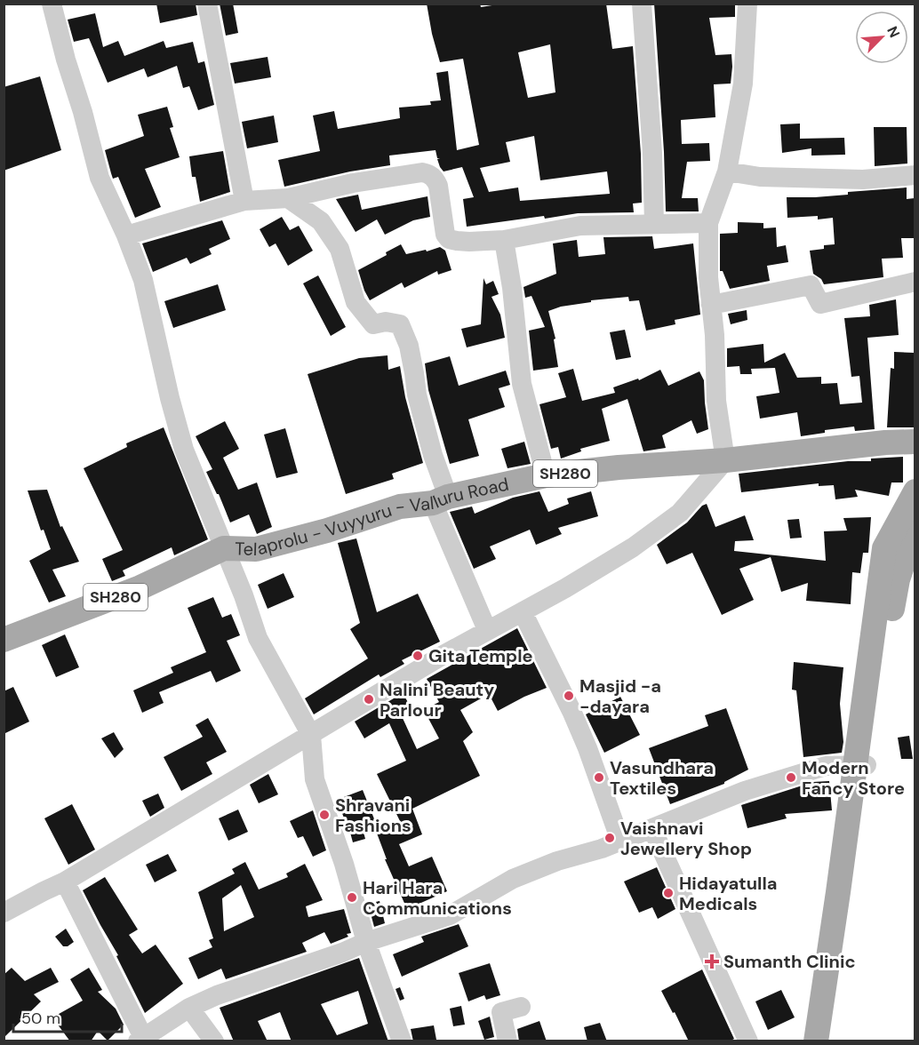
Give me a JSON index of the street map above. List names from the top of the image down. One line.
{"streets":{"main road":["SH280","Telaprolu - Vuyyuru - Valluru Road"]},"places":{"other":["Gita Temple","Masjid -a -dayara","Nalini Beauty Parlour","Vasundhara Textiles","Modern Fancy Store","Shravani Fashions","Vaishnavi Jewellery Shop","Hidayatulla Medicals","Hari Hara Communications"],"health":["Sumanth Clinic"]},"scale_bar":"50 m","north":"top right"}
